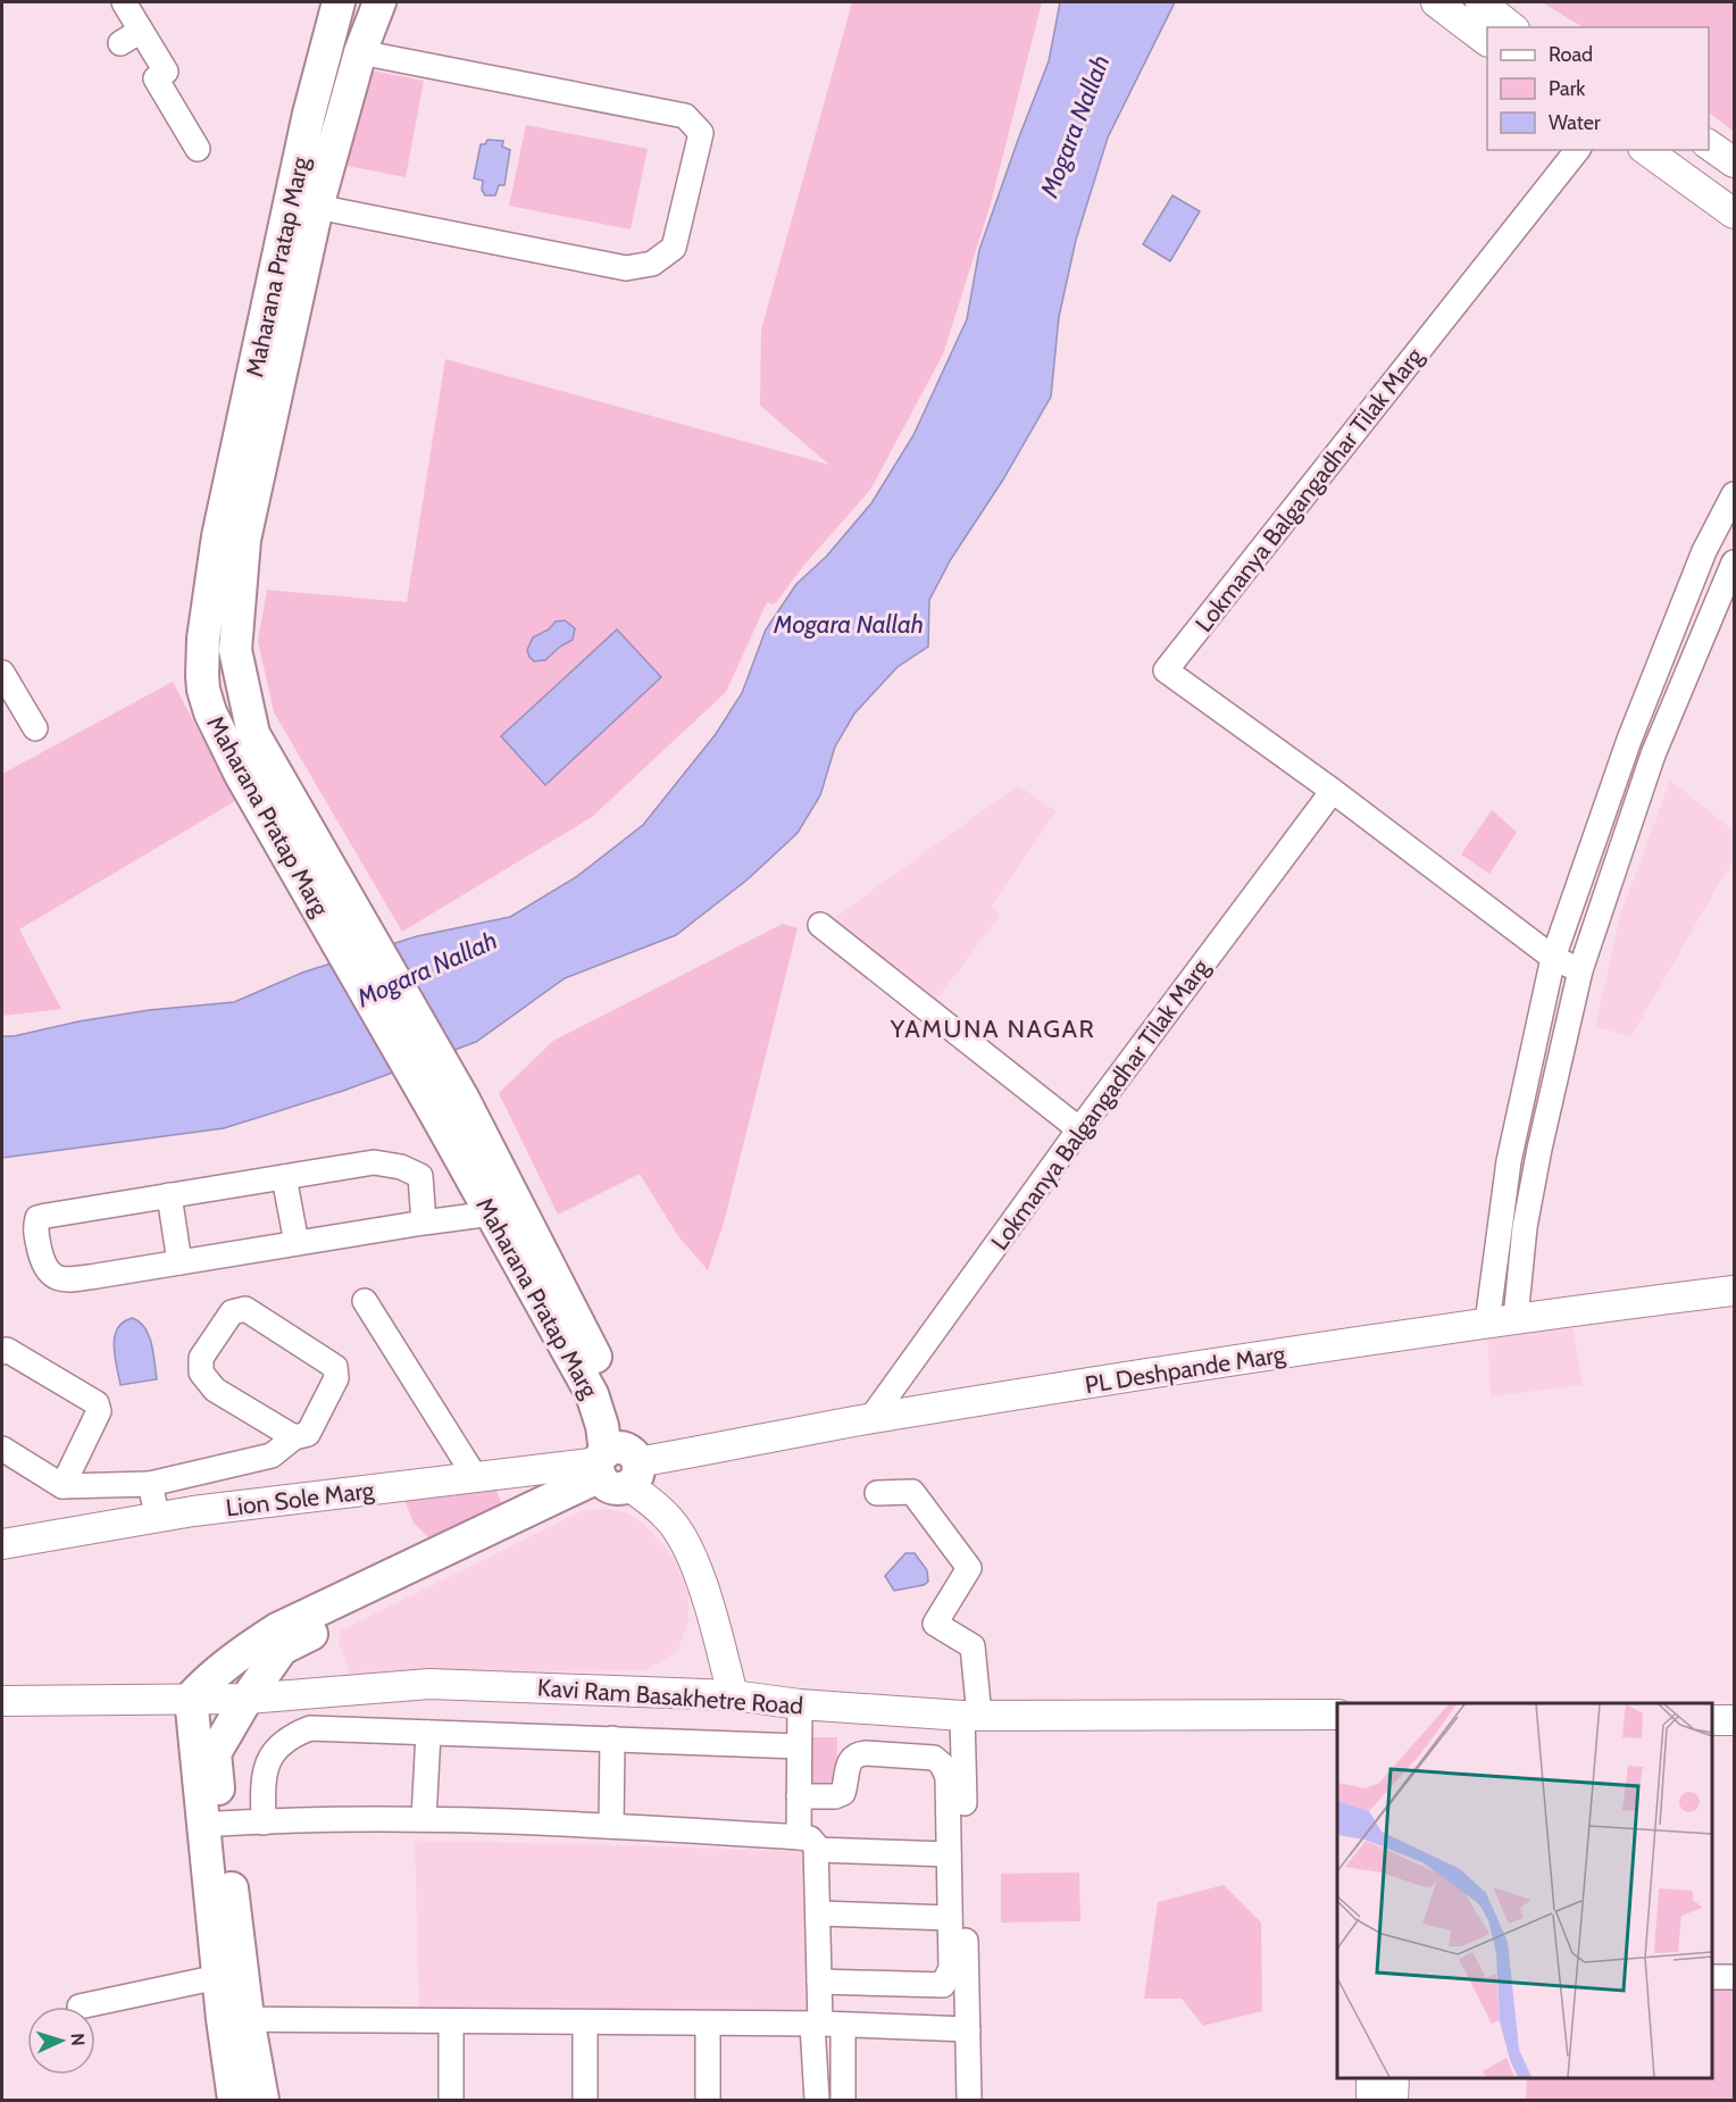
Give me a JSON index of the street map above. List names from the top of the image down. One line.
{"streets":{"main road":["Maharana Pratap Marg"],"street":["Lokmanya Balgangadhar Tilak Marg","PL Deshpande Marg","Lion Sole Marg","Kavi Ram Basakhetre Road"]},"crossings":[["Maharana Pratap Marg","PL Deshpande Marg"],["Maharana Pratap Marg","Lion Sole Marg"],["Lokmanya Balgangadhar Tilak Marg","PL Deshpande Marg"],["PL Deshpande Marg","Lion Sole Marg"]],"districts":["YAMUNA NAGAR"],"water":["Mogara Nallah"],"legend":["Road","Park","Water"],"north":"right"}
